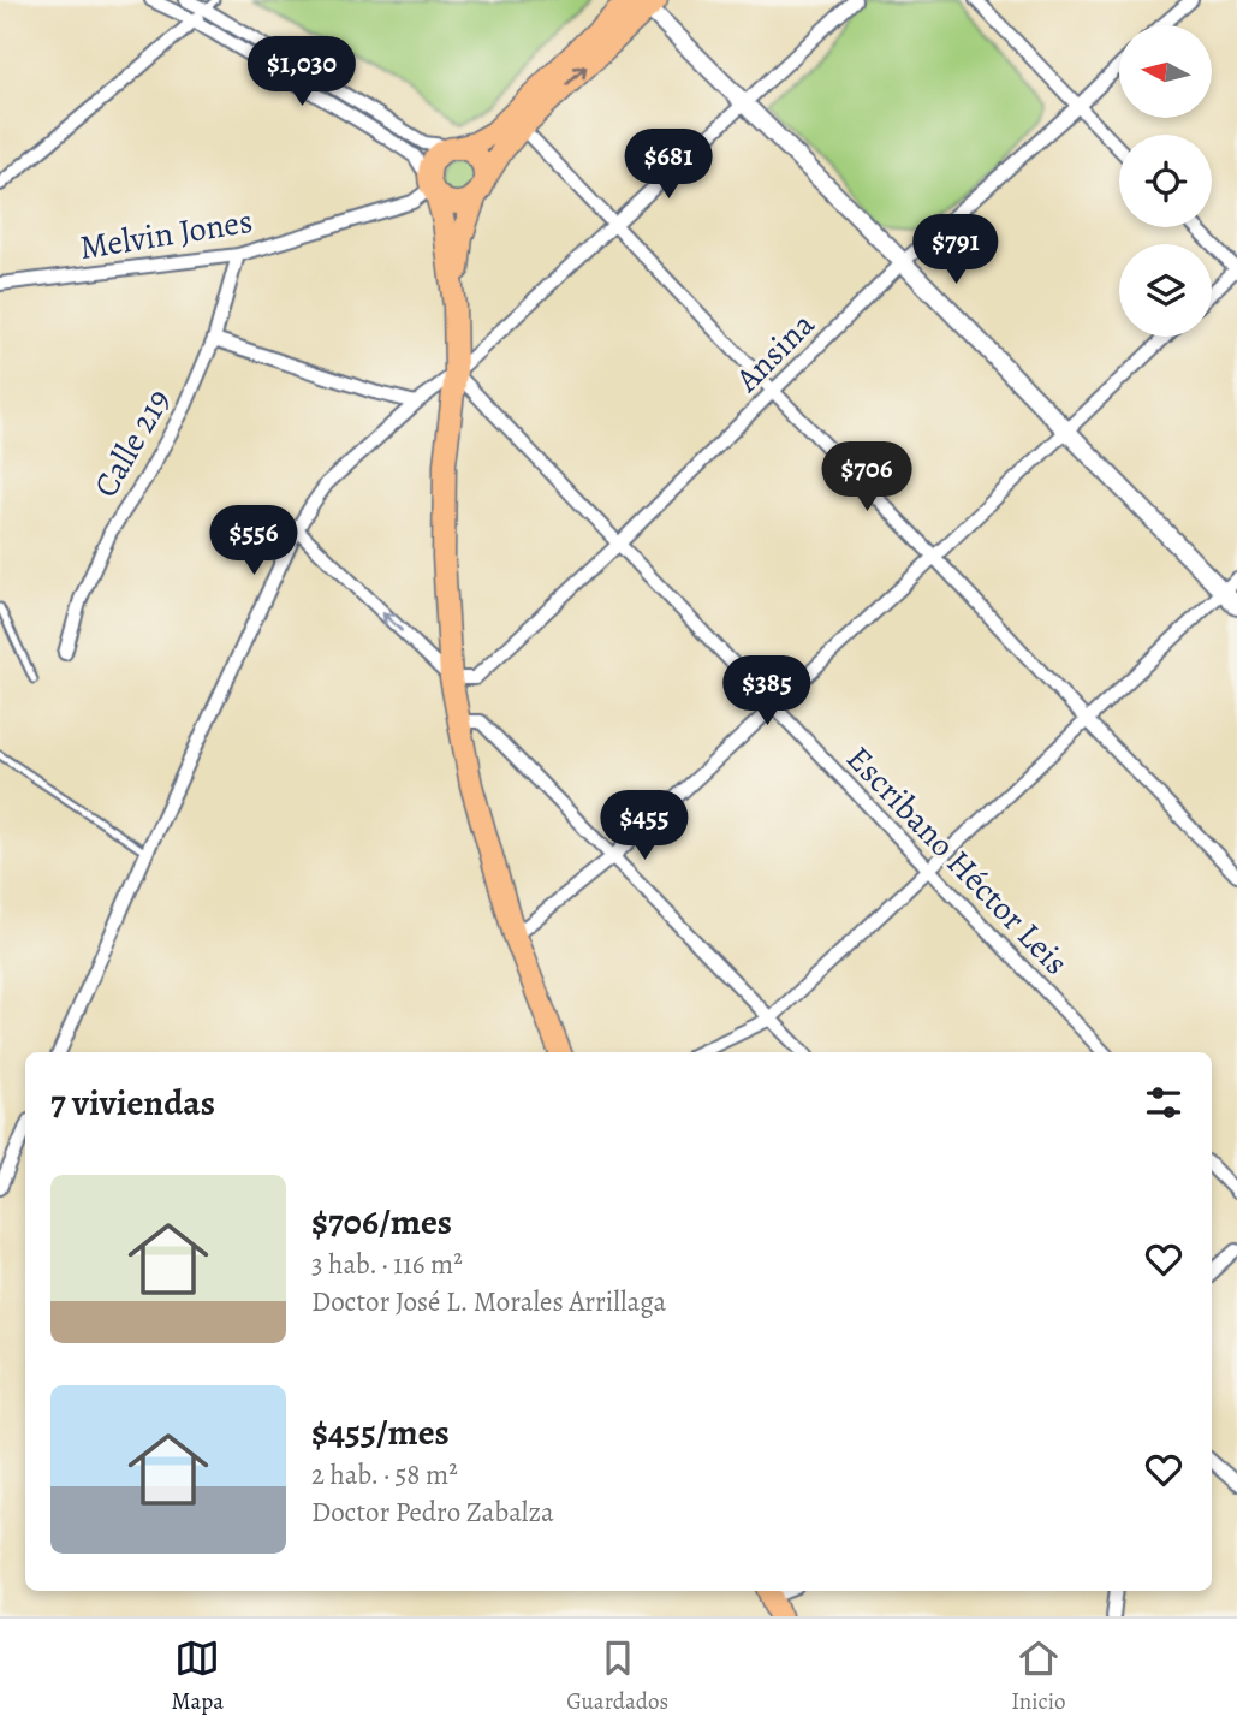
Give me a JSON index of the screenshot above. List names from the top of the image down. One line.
{"streets":{"street":["Melvin Jones","Ansina","Calle 219","Escribano Héctor Leis"]},"crossings":[["Melvin Jones","Calle 219"],["Ansina","Escribano Héctor Leis"]],"north":"left","page":{"price":["$1,030","$681","$791","$706","$556","$385","$455"],"heading":"7 viviendas","list":[{"name":"$706/mes","note":"3 hab. · 116 m² · Doctor José L. Morales Arrillaga"},{"name":"$455/mes","note":"2 hab. · 58 m² · Doctor Pedro Zabalza"}],"tabs":["Mapa","Guardados","Inicio"]}}
